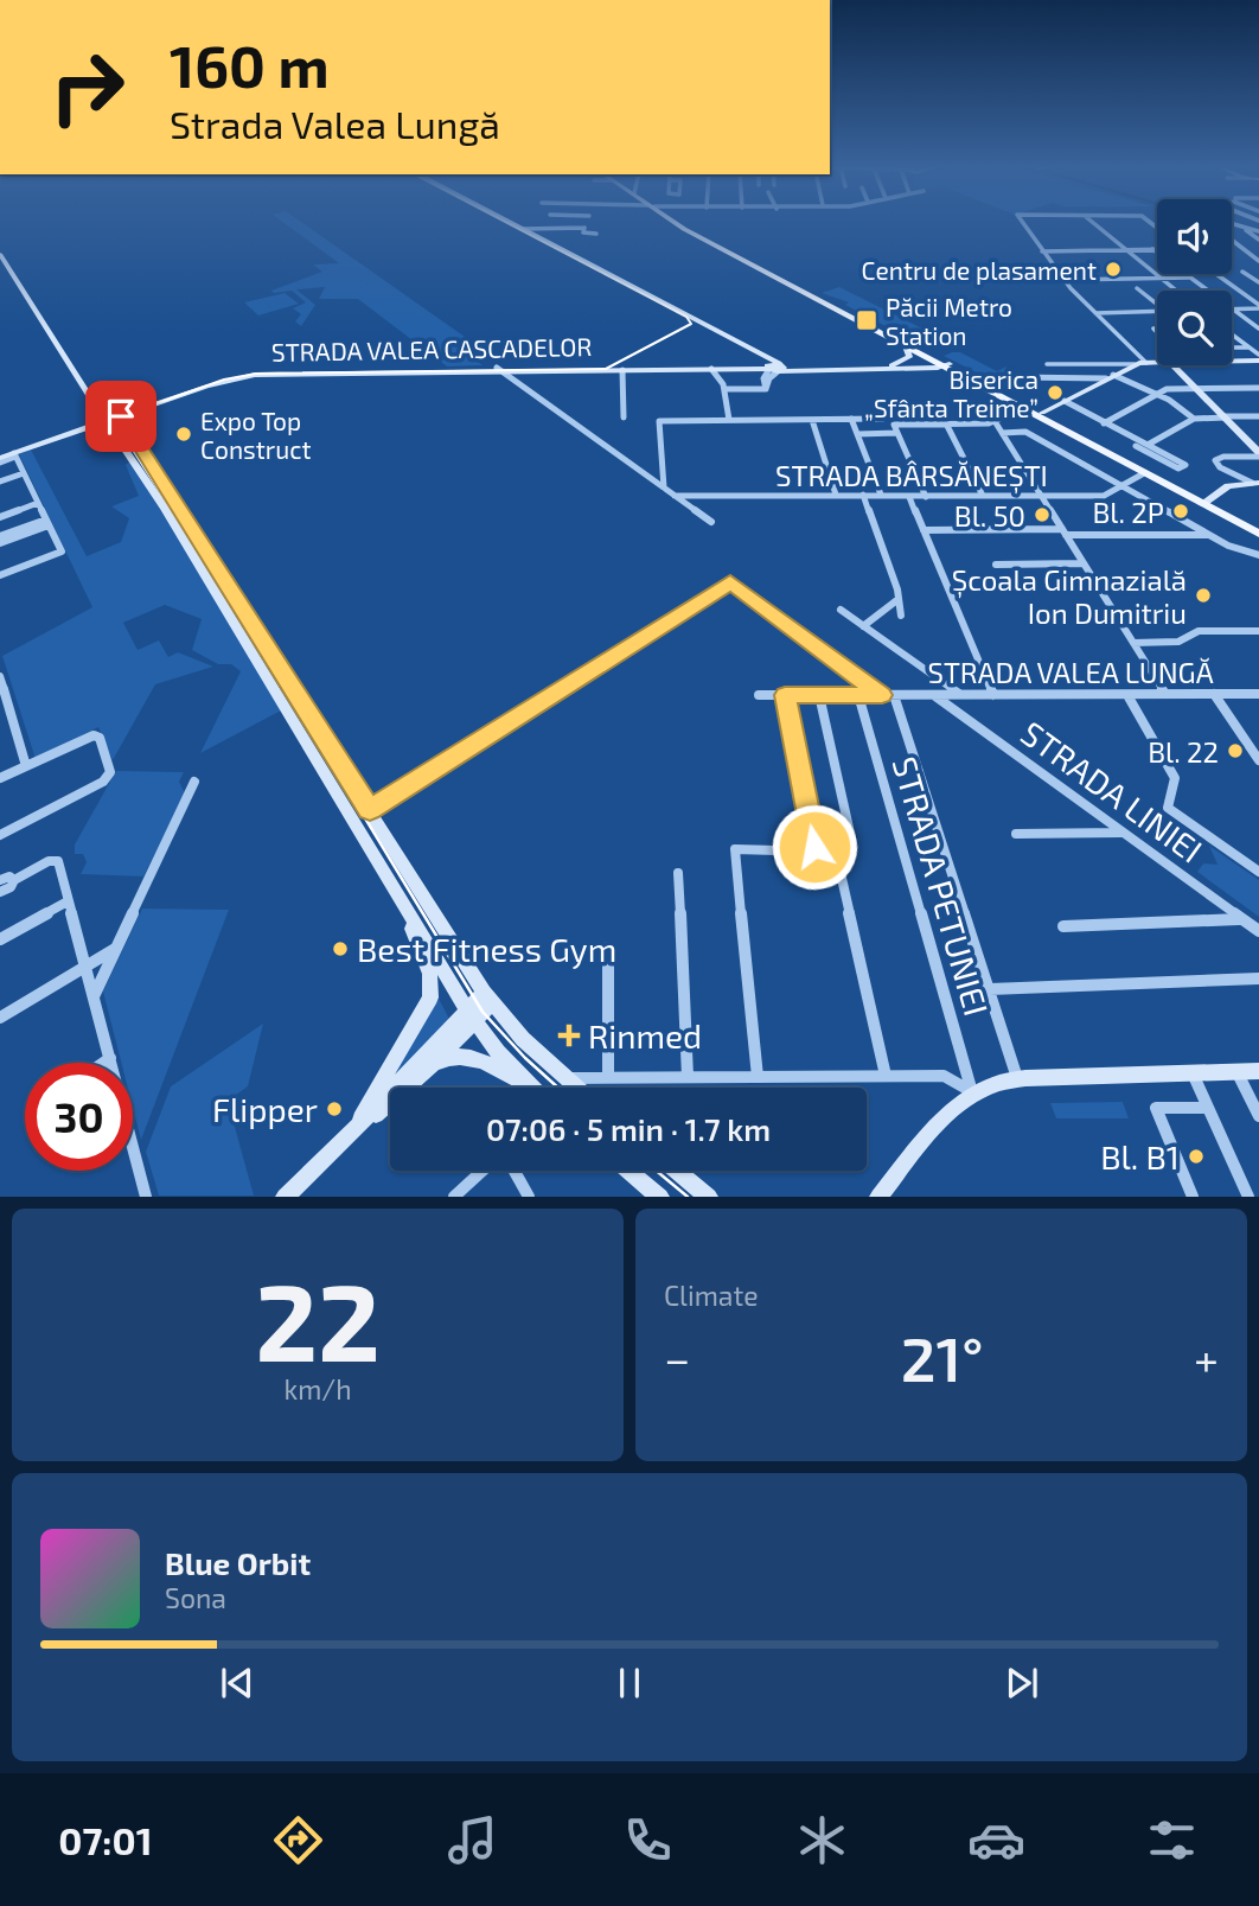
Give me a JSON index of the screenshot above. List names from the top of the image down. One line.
{"streets":{"main road":["STRADA VALEA CASCADELOR"],"street":["STRADA BÂRSĂNEȘTI","STRADA VALEA LUNGĂ","STRADA LINIEI","STRADA PETUNIEI"]},"crossings":[["STRADA VALEA LUNGĂ","STRADA LINIEI"],["STRADA VALEA LUNGĂ","STRADA PETUNIEI"]],"places":{"other":["Centru de plasament","Biserica „Sfânta Treime”","Expo Top Construct","Bl. 2P","Bl. 50","Școala Gimnazială Ion Dumitriu","Bl. 22","Best Fitness Gym","Flipper","Bl. B1"],"transit":["Păcii Metro Station"],"health":["Rinmed"]},"page":{"turn":["160 m","Strada Valea Lungă"],"limit":"30","trip":"07:06 · 5 min · 1.7 km","tile":[["22","km/h"],"Climate"],"heat":["−","21°","+"],"song":["Blue Orbit","Sona"],"tabs":"07:01"}}
